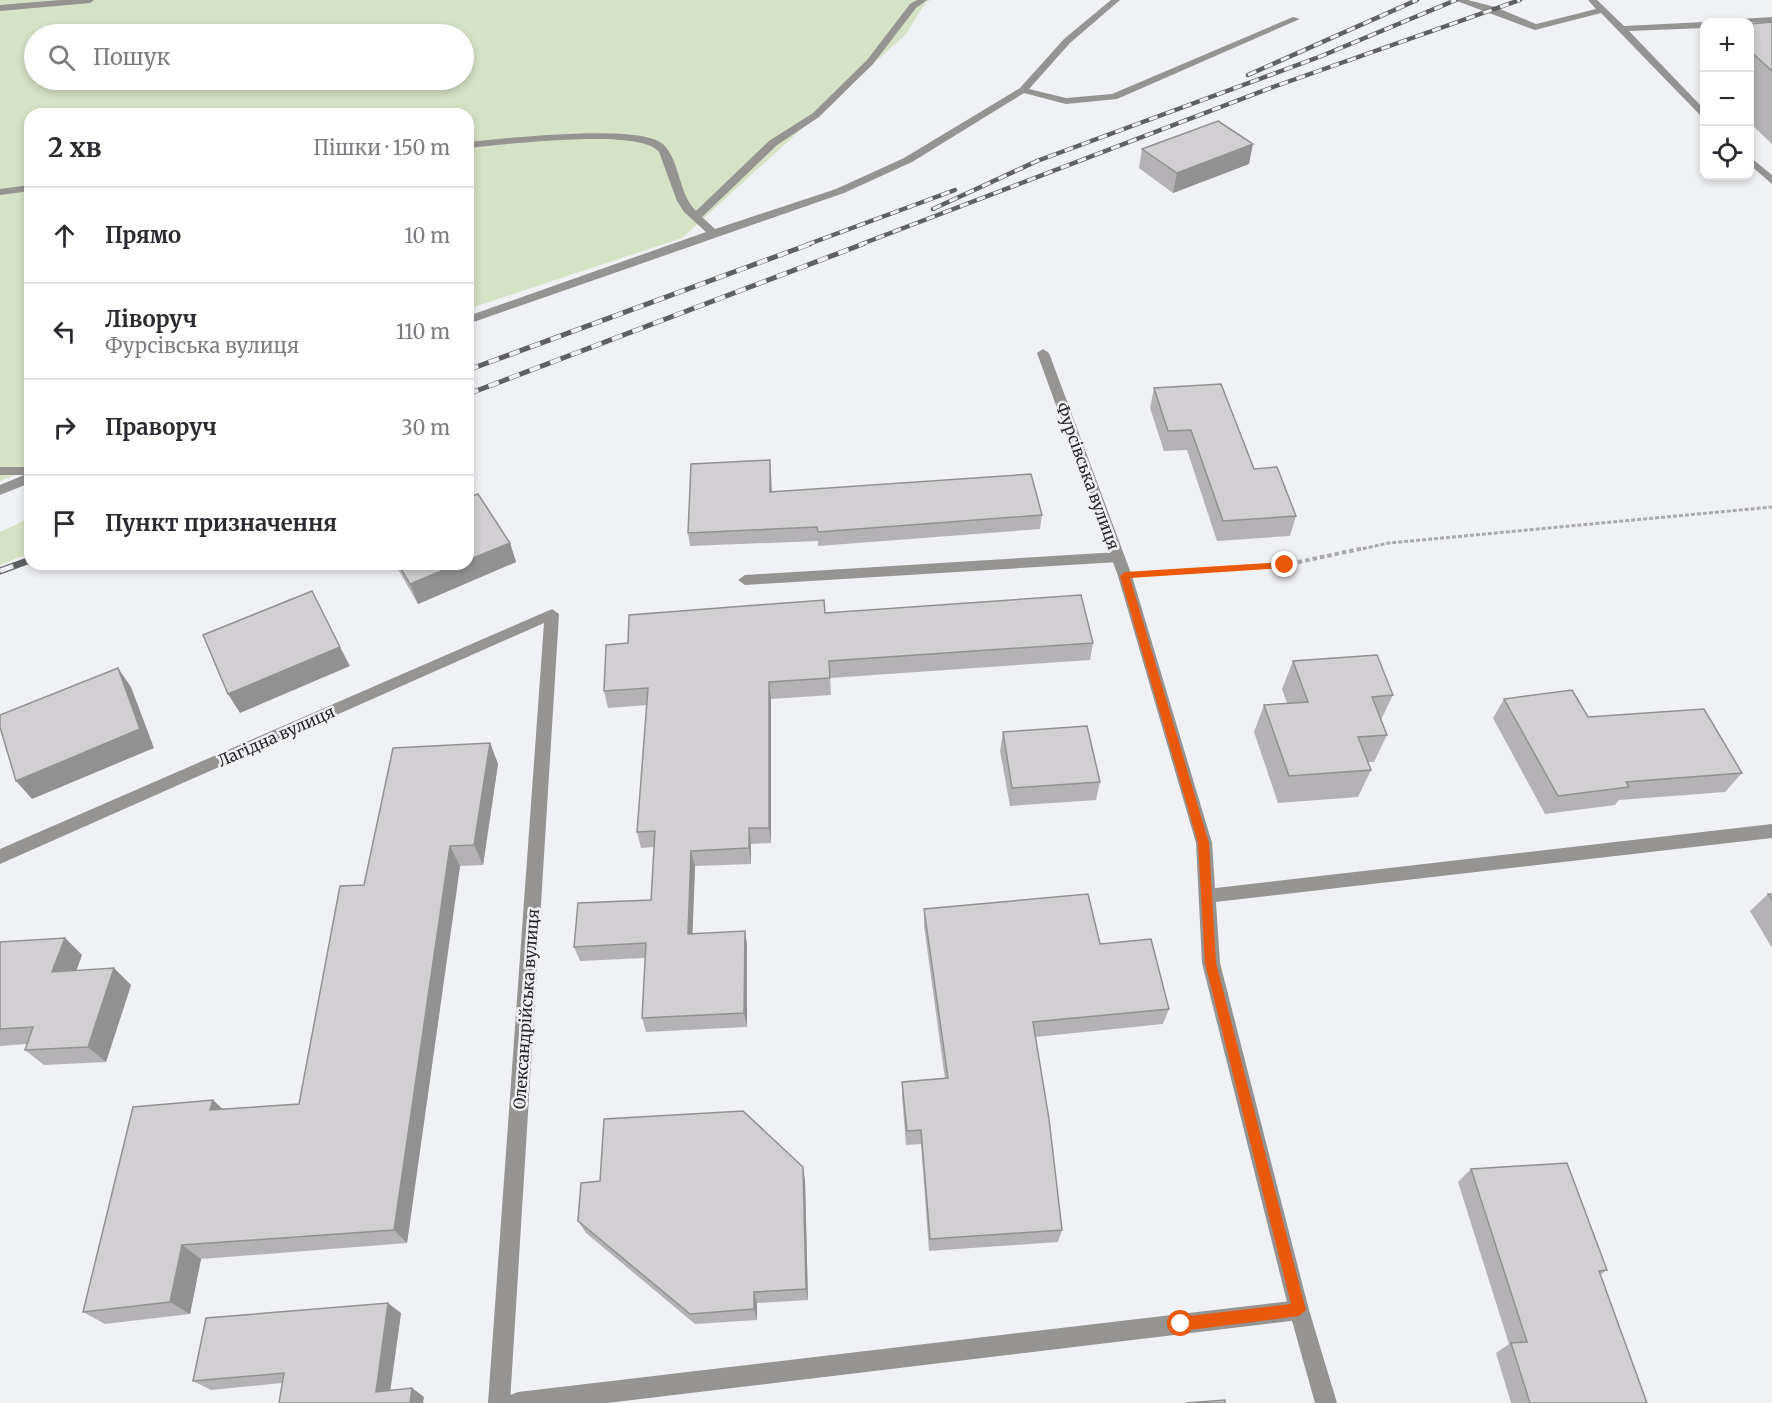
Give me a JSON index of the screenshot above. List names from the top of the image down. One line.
{"streets":{"street":["Фурсівська вулиця","Лагідна вулиця","Олександрійська вулиця"]},"crossings":[["Лагідна вулиця","Олександрійська вулиця"]],"page":{"map_buttons":["+","−"],"search":"Пошук","heading":["2 хв","Пішки · 150 m"],"list":[["Прямо","10 m"],["Ліворуч","Фурсівська вулиця","110 m"],["Праворуч","30 m"],"Пункт призначення"]}}
